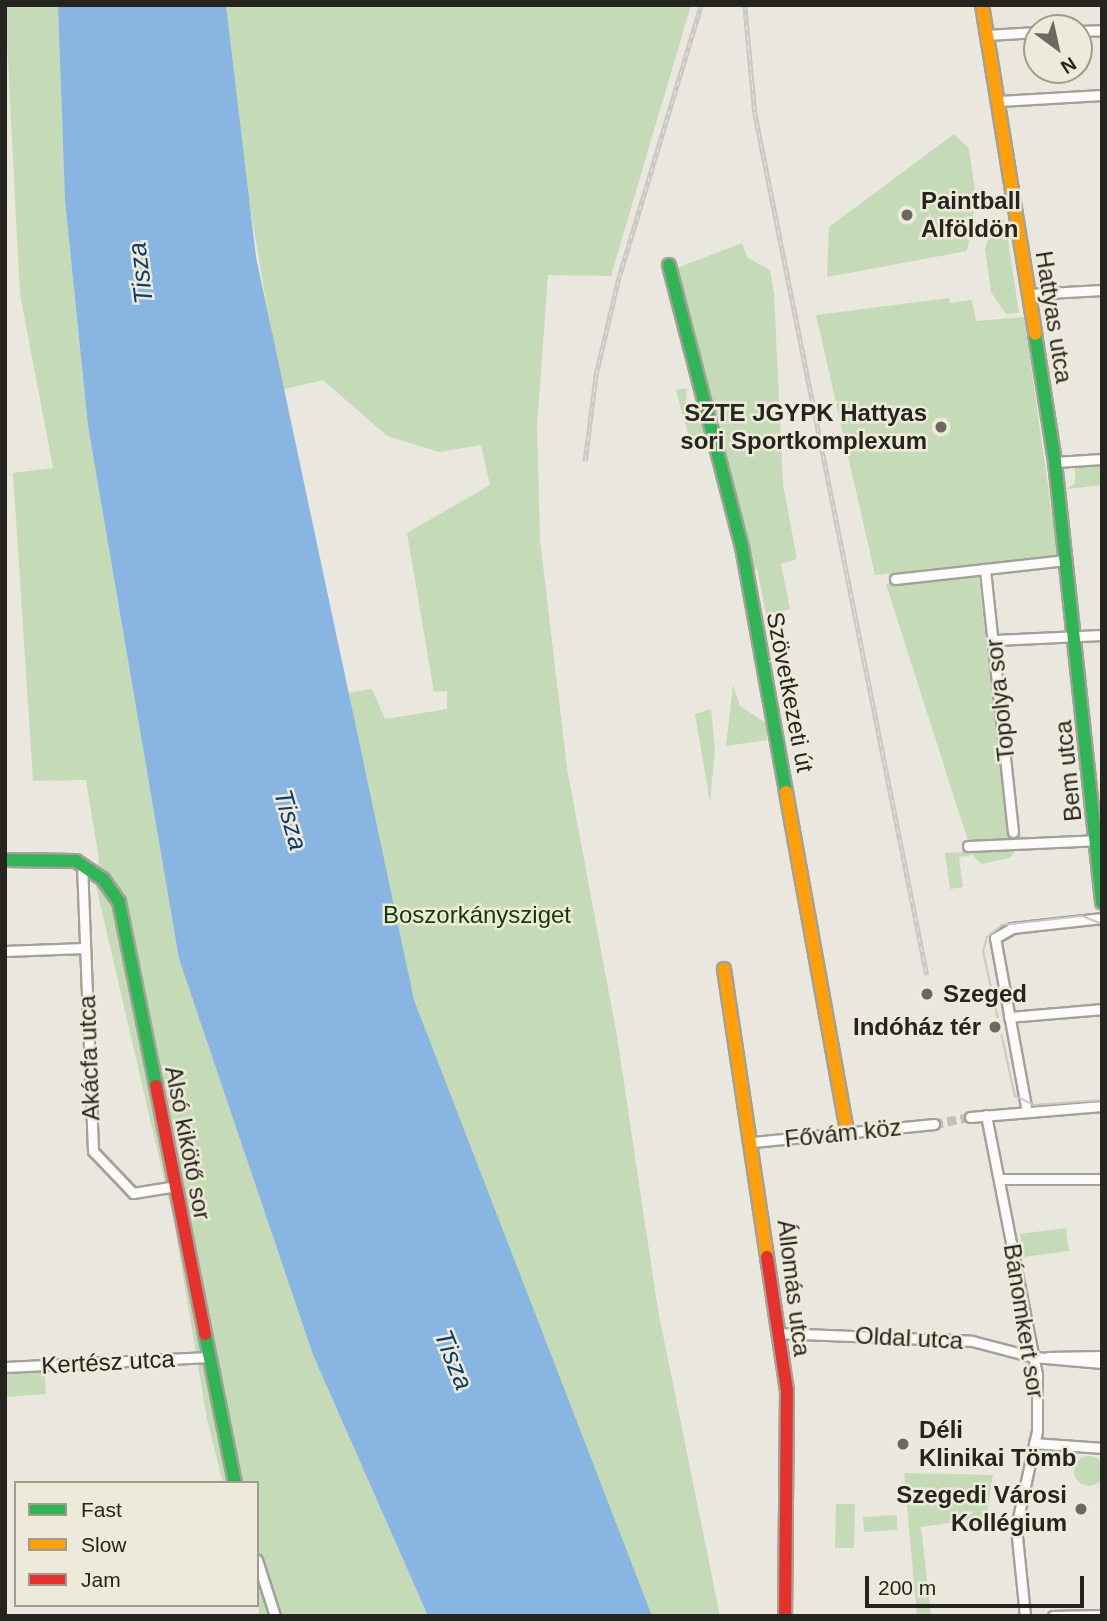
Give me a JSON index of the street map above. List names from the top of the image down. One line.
{"streets":{"street":["Hattyas utca","Szövetkezeti út","Topolya sor","Bem utca","Akácfa utca","Fővám köz","Alsó kikötő sor","Állomás utca","Bánomkert sor","Oldal utca","Kertész utca"]},"crossings":[["Hattyas utca","Bem utca"],["Szövetkezeti út","Fővám köz"],["Akácfa utca","Alsó kikötő sor"],["Fővám köz","Állomás utca"],["Alsó kikötő sor","Kertész utca"],["Állomás utca","Oldal utca"],["Bánomkert sor","Oldal utca"]],"water":["Tisza"],"parks":["Boszorkánysziget"],"places":["Paintball Alföldön","SZTE JGYPK Hattyas sori Sportkomplexum","Szeged","Indóház tér","Déli Klinikai Tömb","Szegedi Városi Kollégium"],"legend":["Fast","Slow","Jam"],"scale_bar":"200 m","north":"bottom right"}
